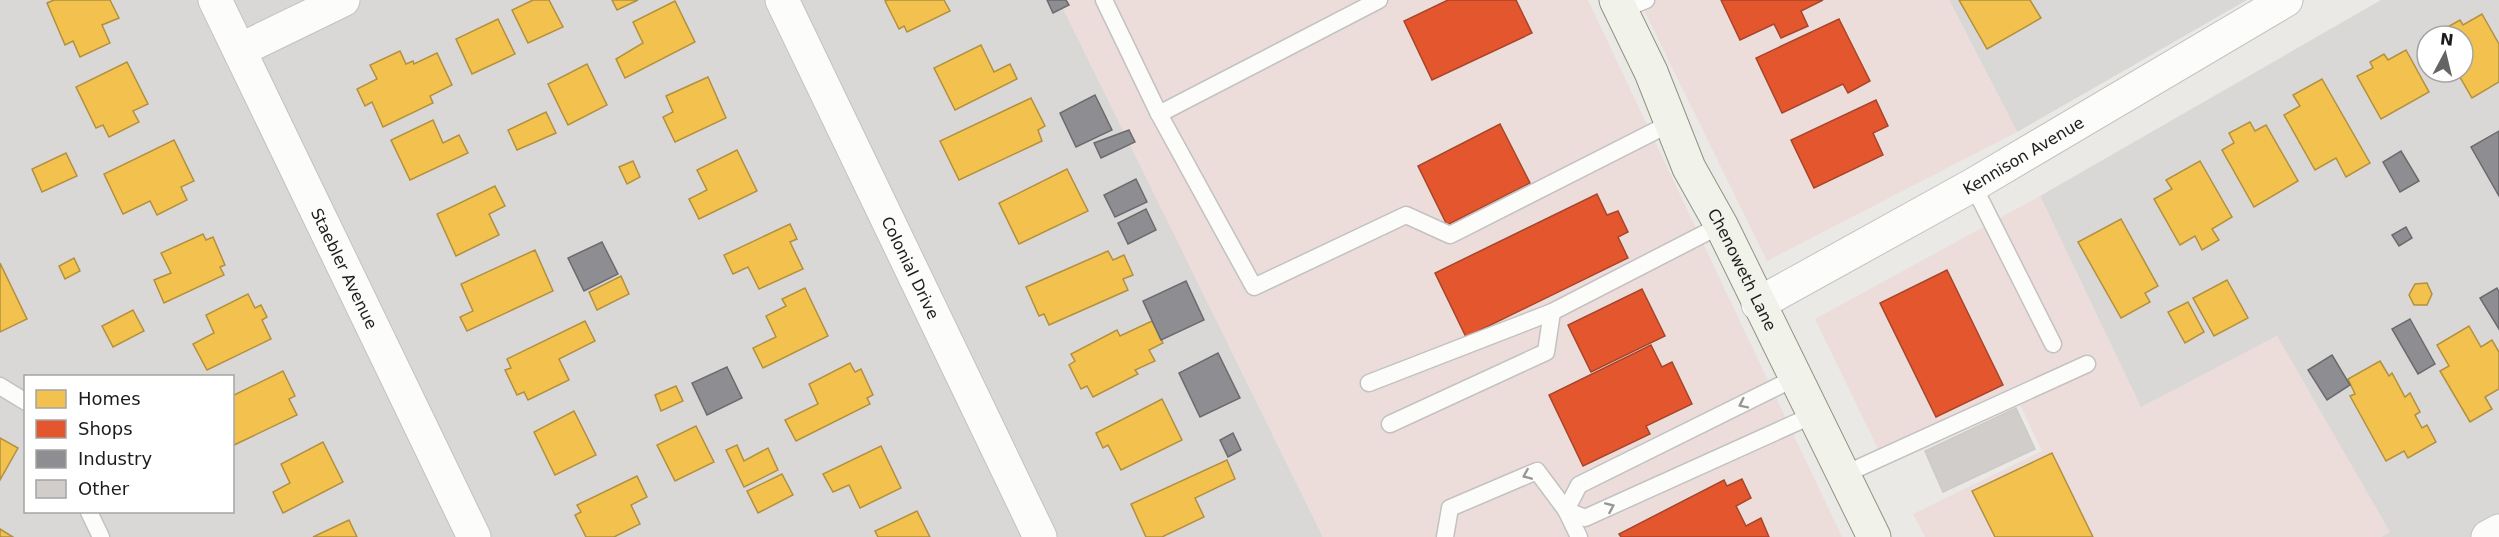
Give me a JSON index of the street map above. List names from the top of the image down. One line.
{"streets":{"main road":["Chenoweth Lane"],"street":["Kennison Avenue","Staebler Avenue","Colonial Drive"]},"crossings":[["Kennison Avenue","Chenoweth Lane"]],"legend":["Homes","Shops","Industry","Other"],"north":"top"}
